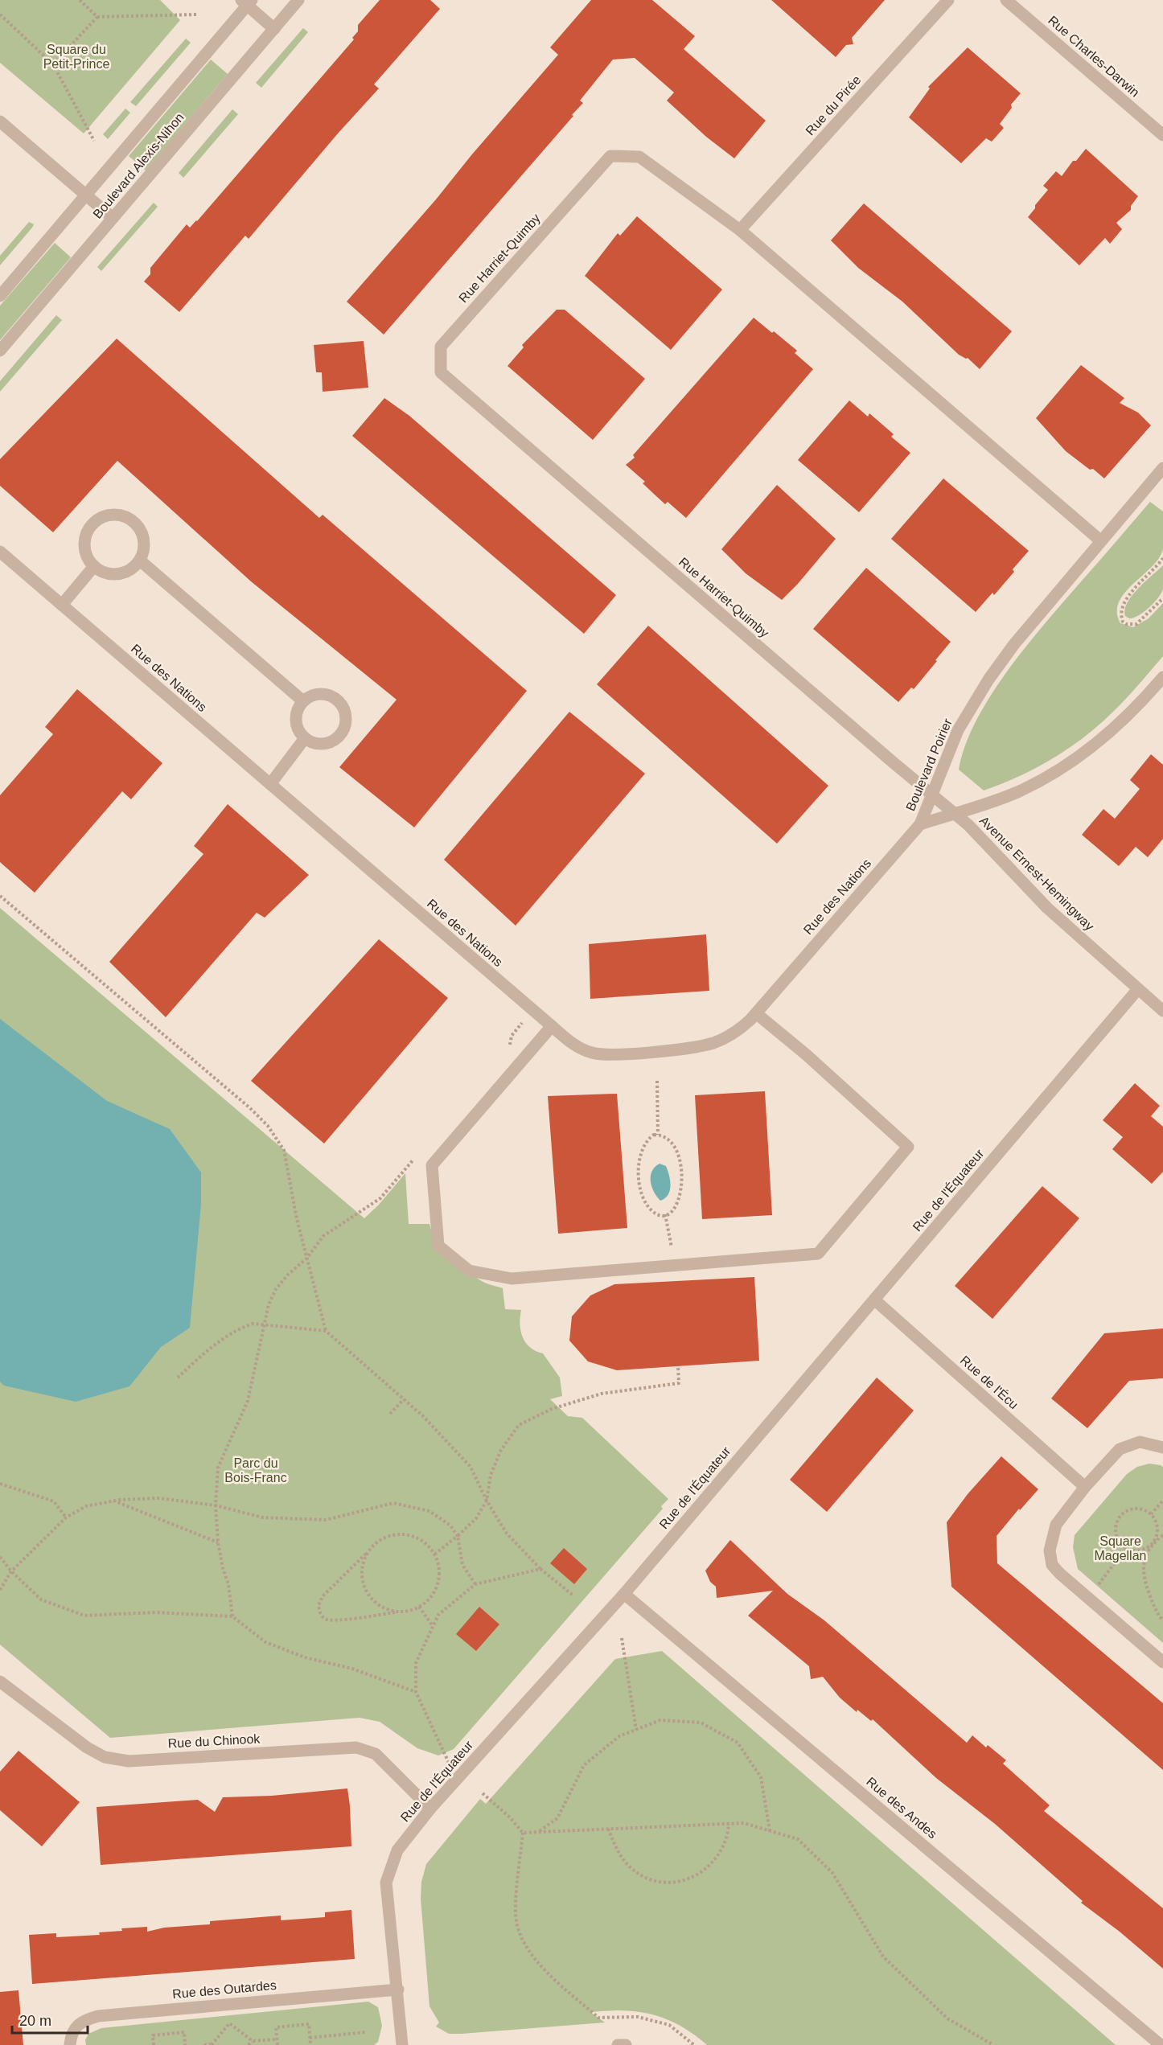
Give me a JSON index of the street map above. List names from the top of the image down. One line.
{"streets":{"street":["Rue Charles-Darwin","Rue du Pirée","Boulevard Alexis-Nihon","Rue Harriet-Quimby","Rue des Nations","Boulevard Poirier","Avenue Ernest-Hemingway","Rue de l'Équateur","Rue de l'Écu","Rue du Chinook","Rue des Andes","Rue des Outardes"]},"crossings":[["Rue du Pirée","Rue Harriet-Quimby"],["Rue Harriet-Quimby","Boulevard Poirier"],["Rue Harriet-Quimby","Avenue Ernest-Hemingway"],["Rue des Nations","Boulevard Poirier"],["Boulevard Poirier","Avenue Ernest-Hemingway"],["Avenue Ernest-Hemingway","Rue de l'Équateur"],["Rue de l'Équateur","Rue de l'Écu"],["Rue de l'Équateur","Rue du Chinook"],["Rue de l'Équateur","Rue des Andes"],["Rue de l'Équateur","Rue des Outardes"]],"parks":["Square du Petit-Prince","Parc du Bois-Franc","Square Magellan"],"scale_bar":"20 m"}
